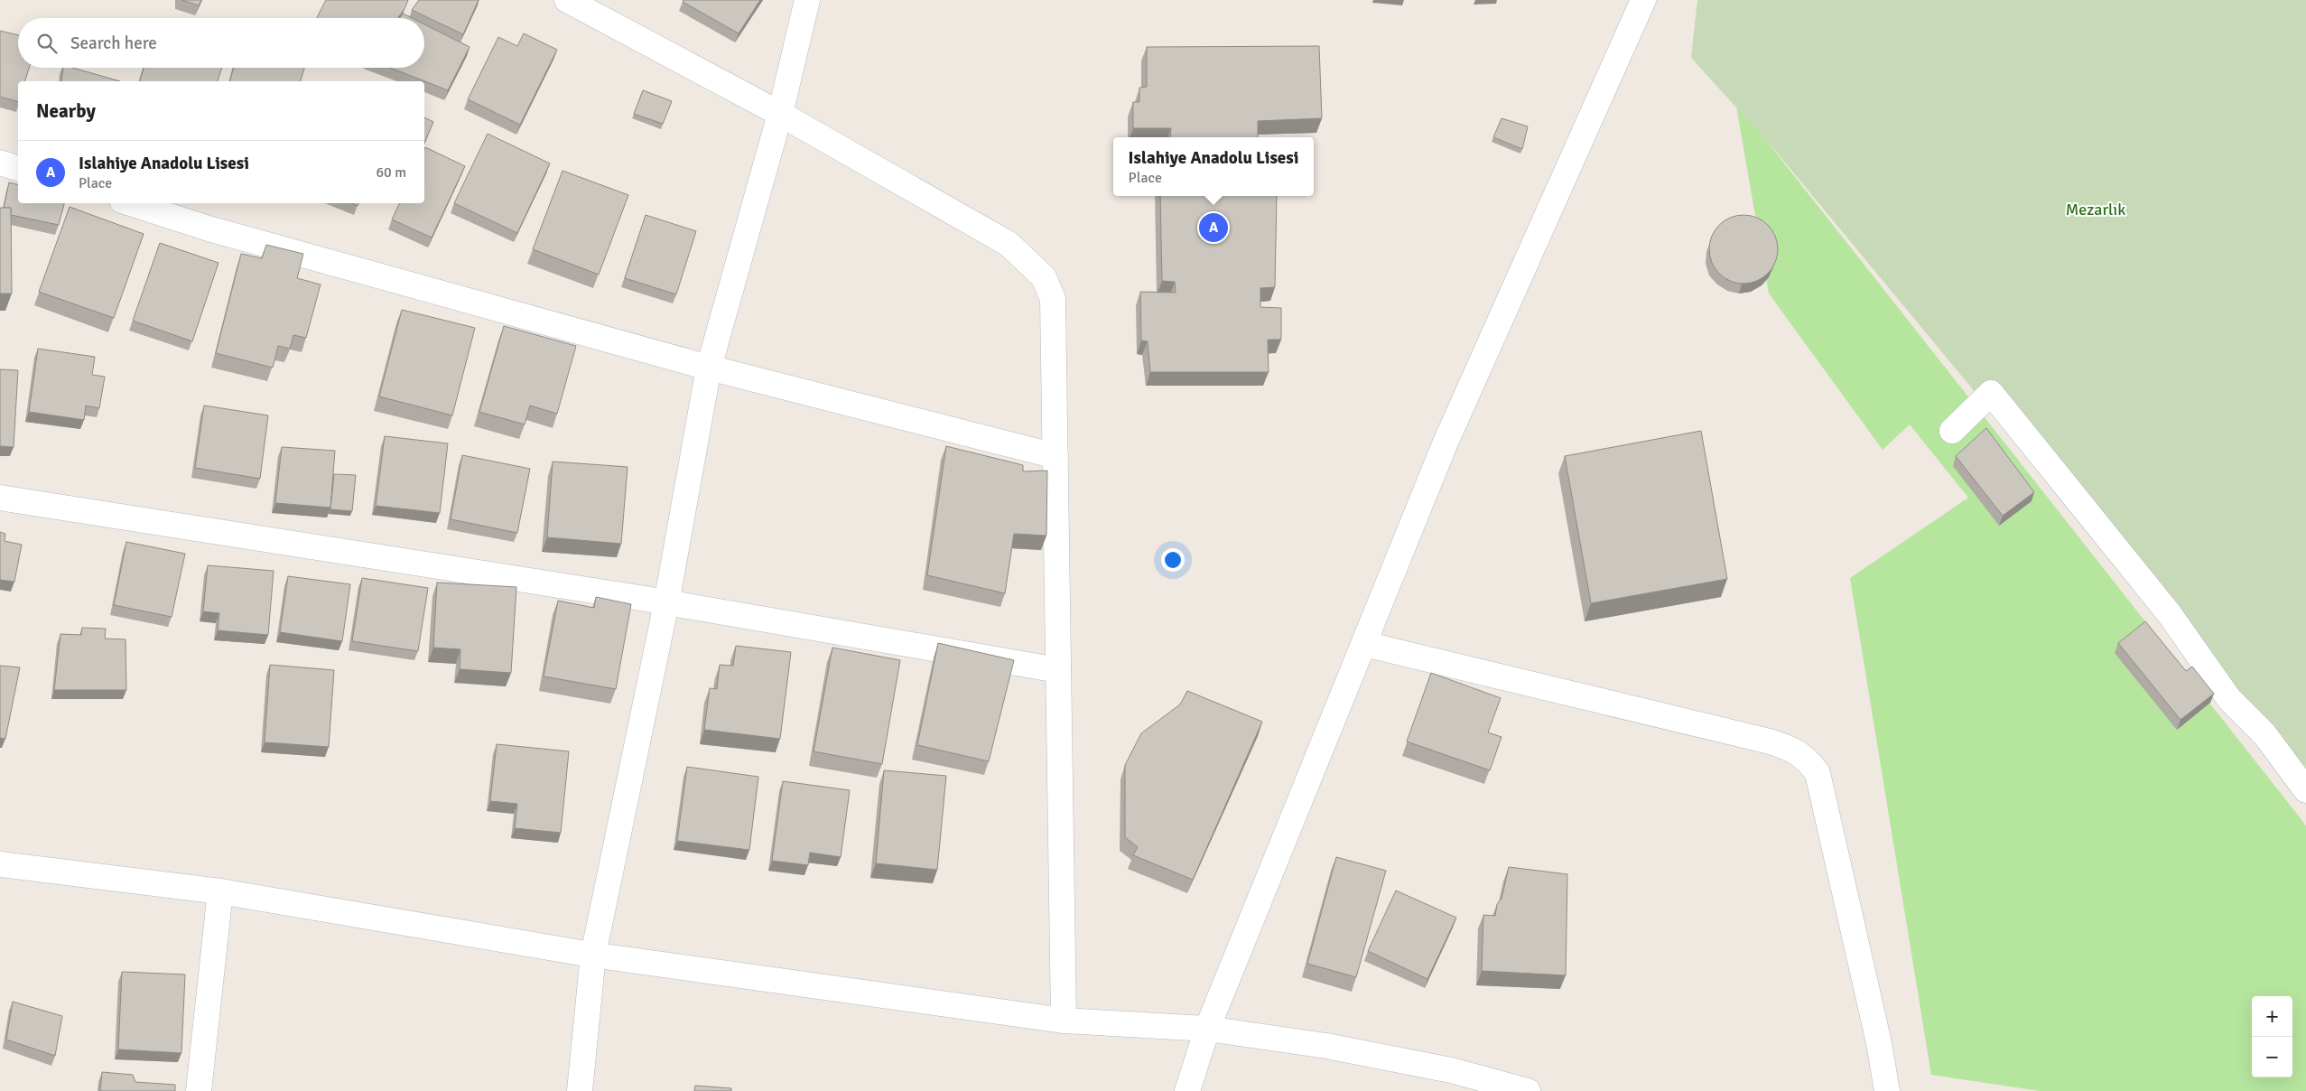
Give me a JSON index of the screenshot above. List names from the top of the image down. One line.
{"parks":["Mezarlık"],"page":{"search":"Search here","heading":"Nearby","popup":["Islahiye Anadolu Lisesi","Place"],"list":[{"mark":"A","name":"Islahiye Anadolu Lisesi","note":"Place","value":"60 m"}],"pins":"A","map_buttons":["+","−"]}}
